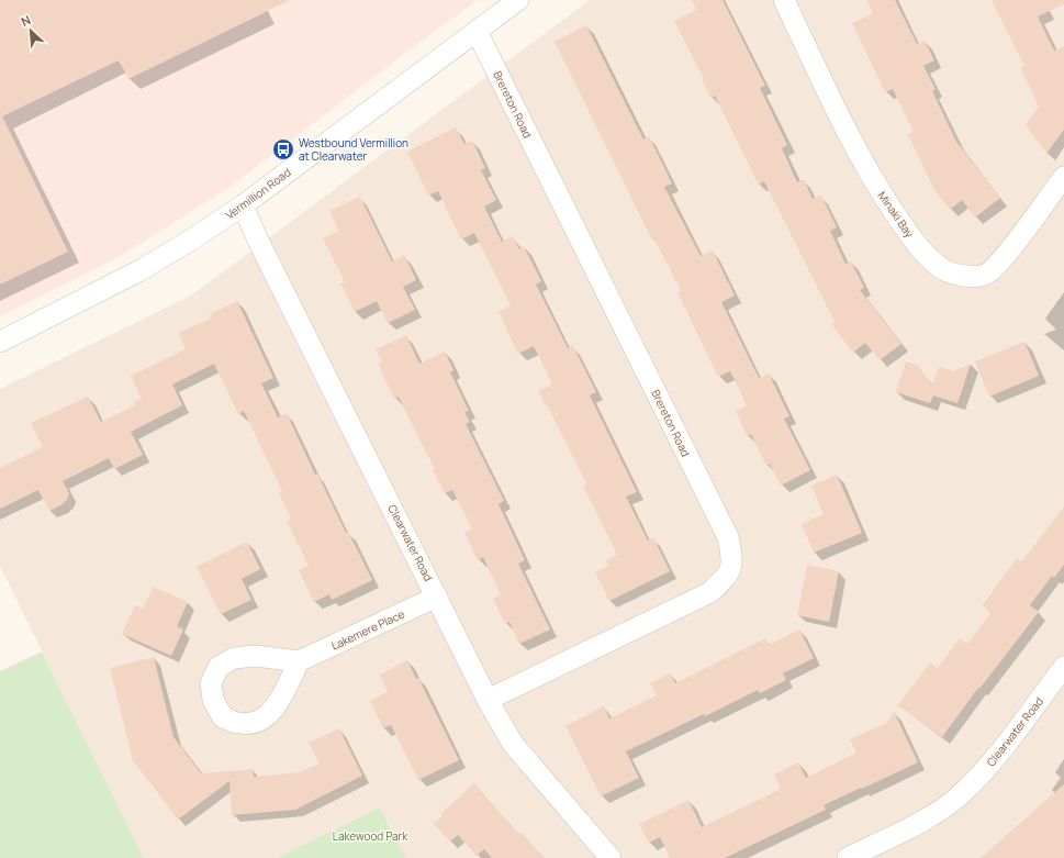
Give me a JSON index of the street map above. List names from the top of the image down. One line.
{"streets":{"street":["Brereton Road","Vermillion Road","Minaki Bay","Clearwater Road","Lakemere Place"]},"crossings":[["Brereton Road","Vermillion Road"],["Brereton Road","Clearwater Road"],["Vermillion Road","Clearwater Road"],["Clearwater Road","Lakemere Place"]],"parks":["Lakewood Park"],"places":{"bus stop":["Westbound Vermillion at Clearwater"]},"north":"top left"}
